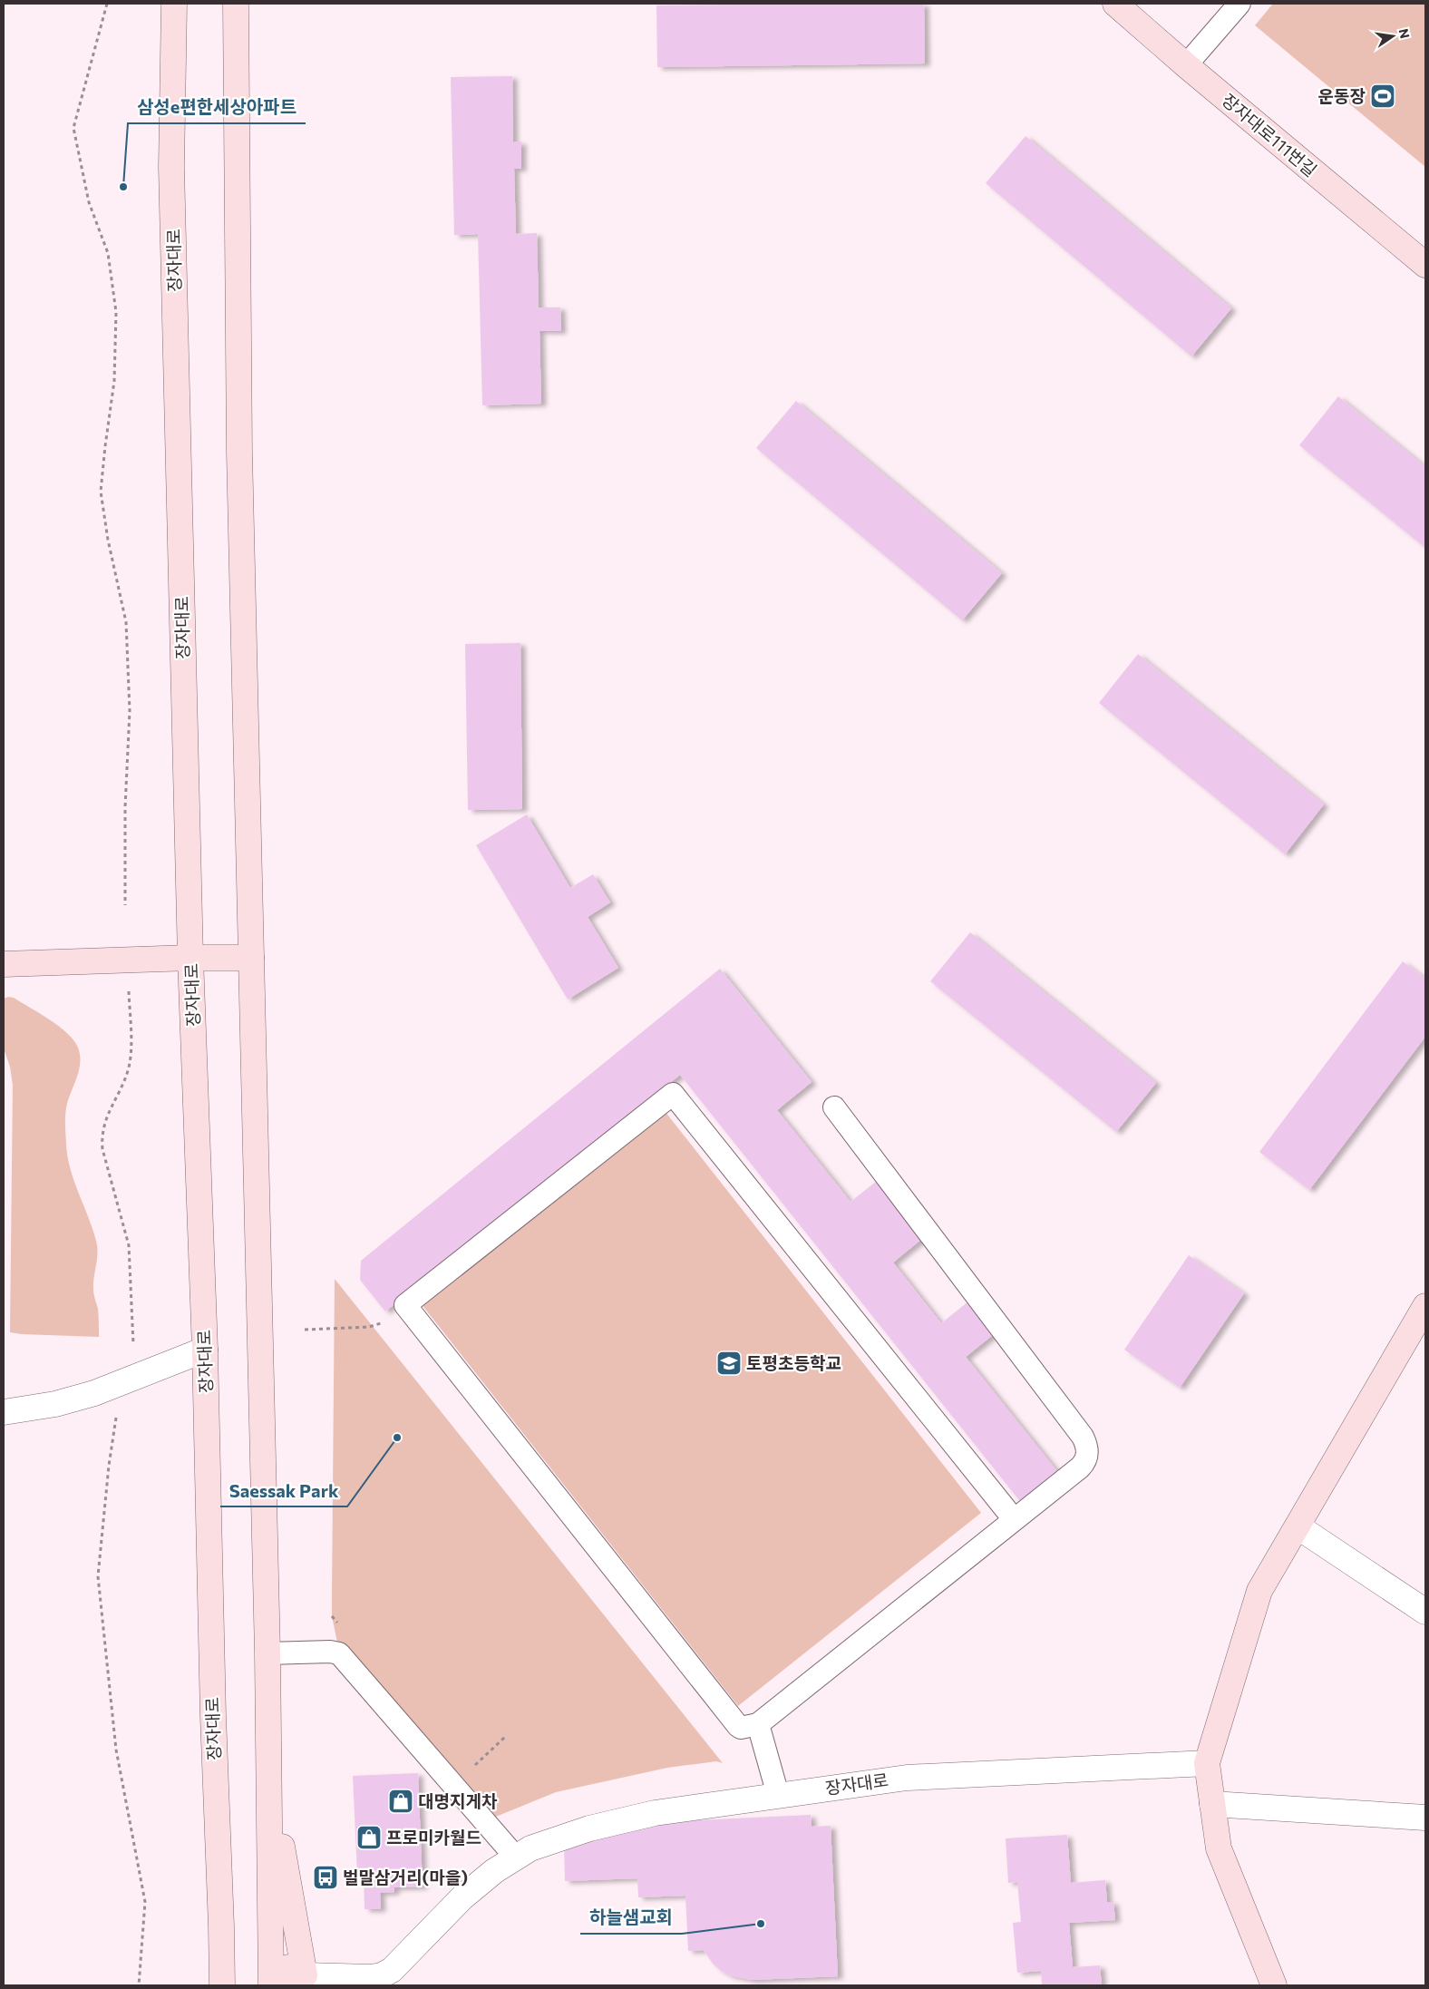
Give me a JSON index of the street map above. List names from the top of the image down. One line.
{"streets":{"street":["장자대로111번길","장자대로"]},"places":{"sports":["운동장"],"other":["삼성e편한세상아파트","Saessak Park","하늘샘교회"],"school or university":["토평초등학교"],"shop":["대명지게차","프로미카월드"],"bus stop":["벌말삼거리(마을)"]},"north":"right"}
